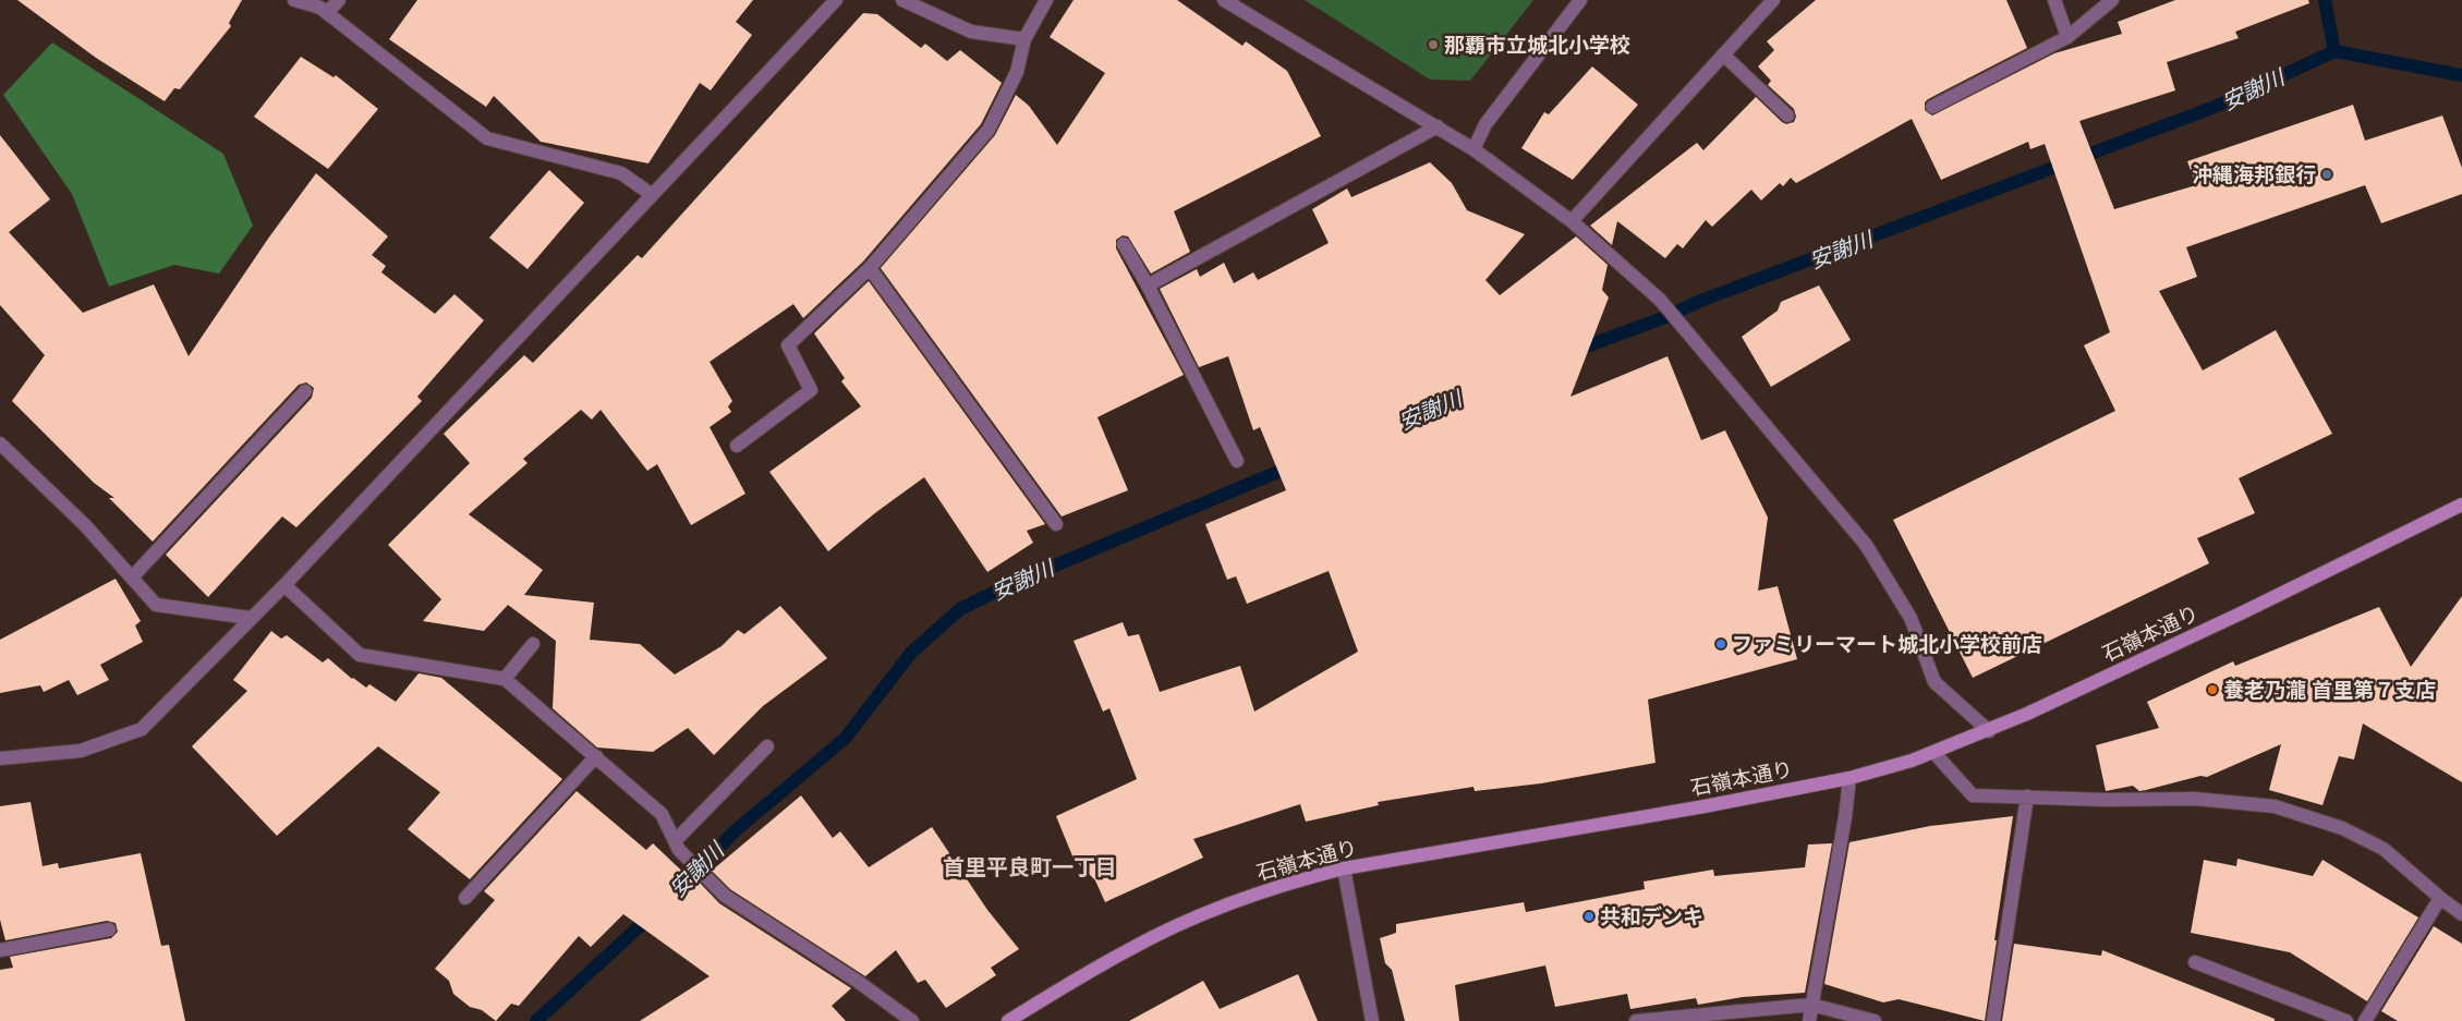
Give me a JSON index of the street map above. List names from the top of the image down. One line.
{"streets":{"main road":["石嶺本通り"]},"districts":["首里平良町一丁目"],"water":["安謝川"],"places":["那覇市立城北小学校","沖縄海邦銀行","ファミリーマート城北小学校前店","養老乃瀧 首里第７支店","共和デンキ"]}
